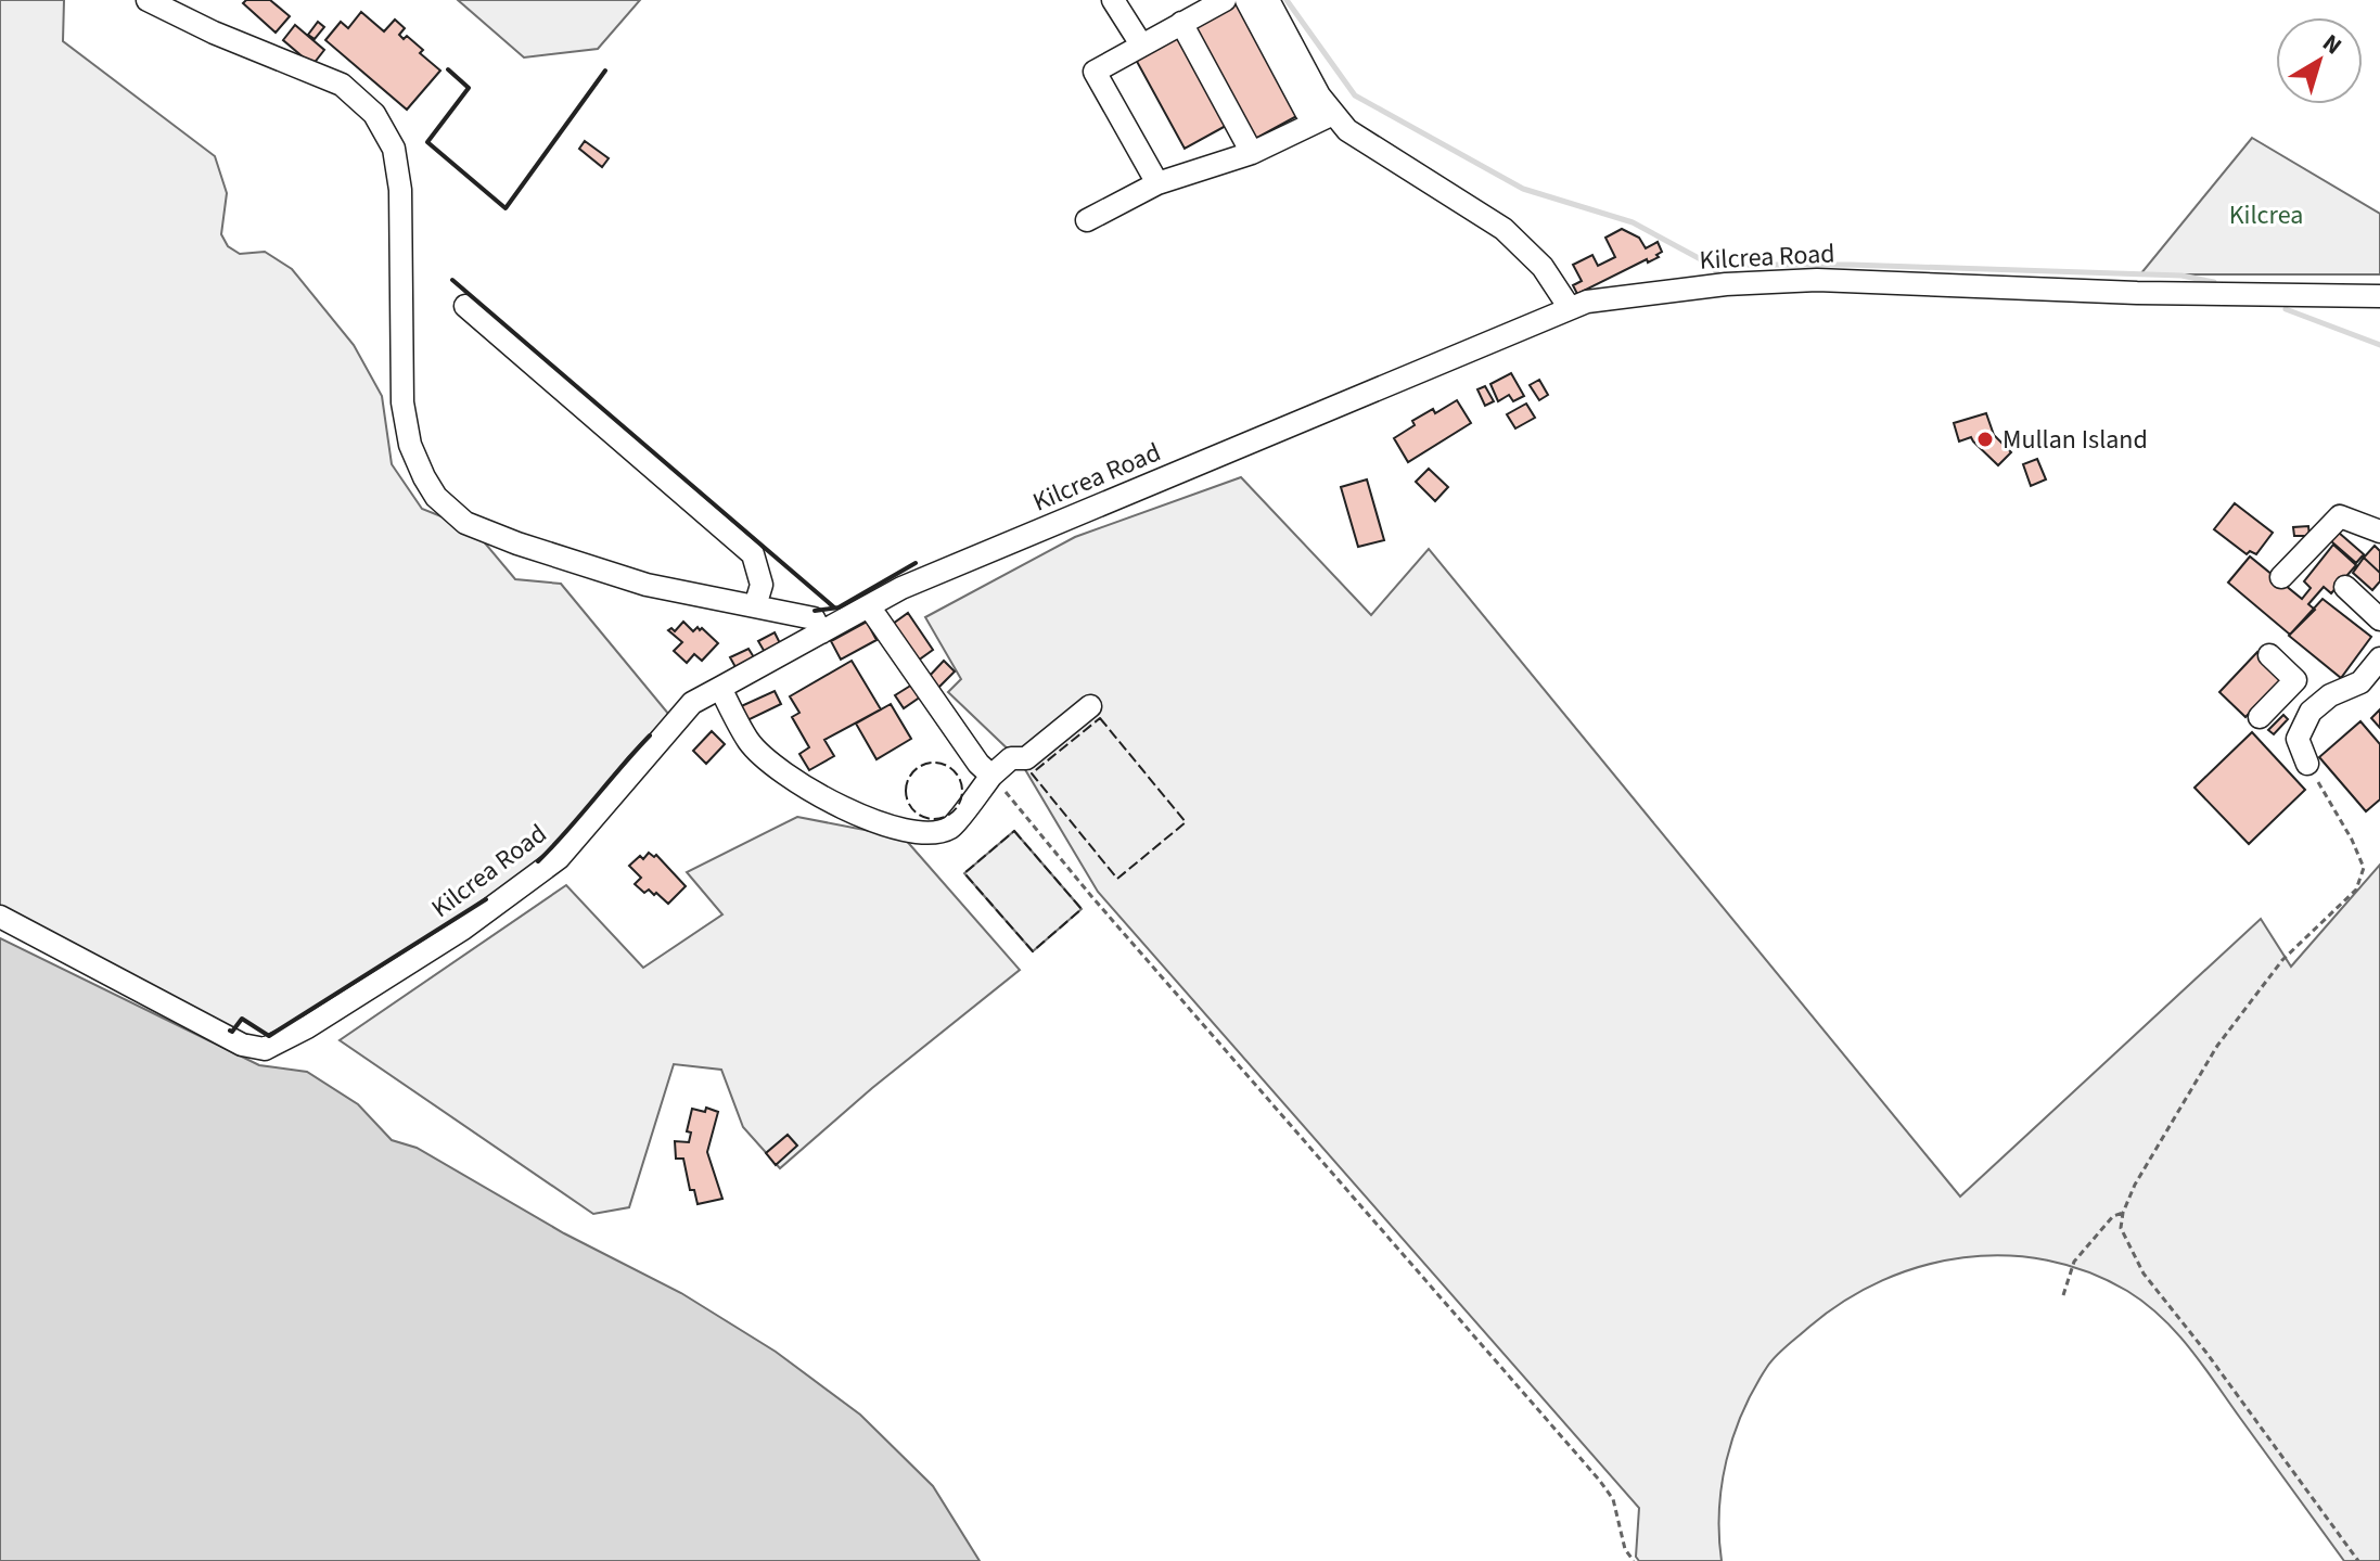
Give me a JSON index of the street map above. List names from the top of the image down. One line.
{"streets":{"street":["Kilcrea Road"]},"parks":["Kilcrea"],"places":["Mullan Island"],"north":"top right"}
